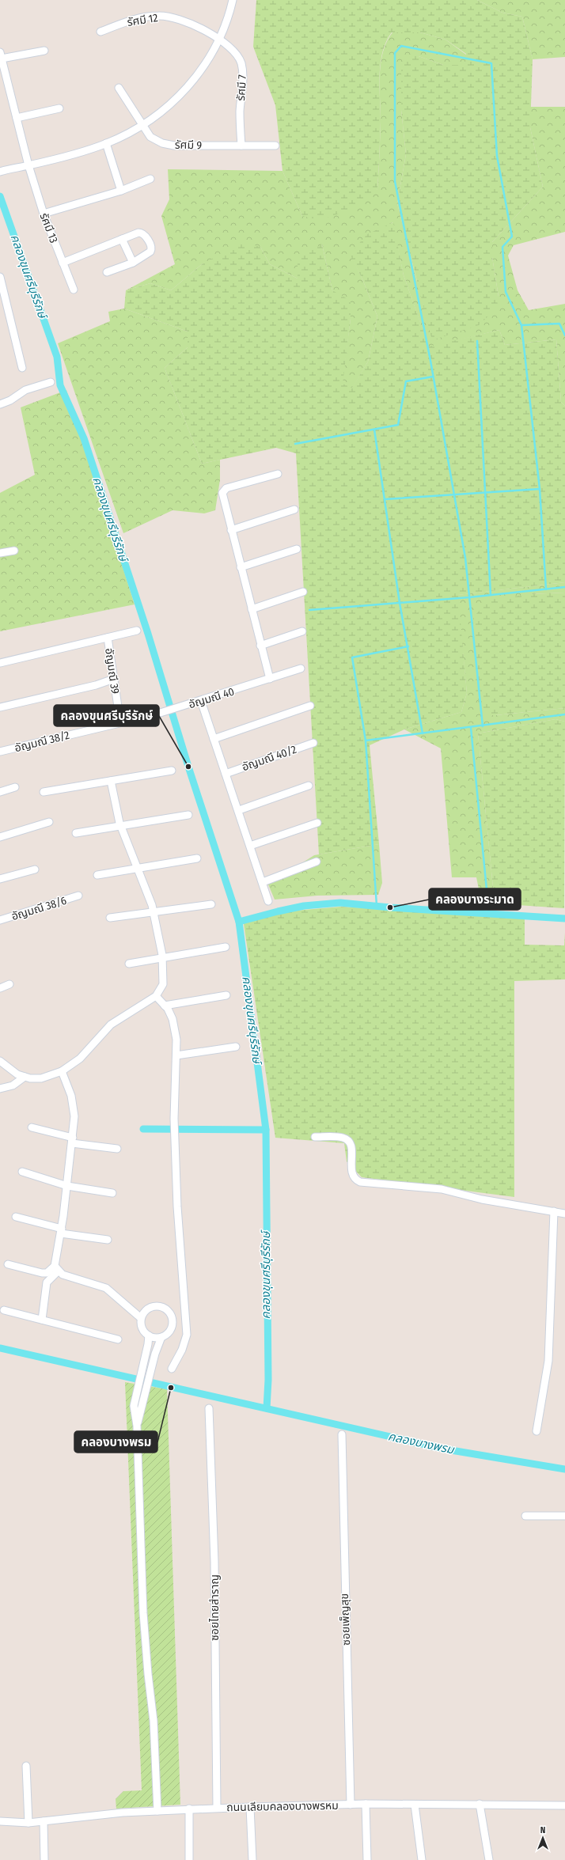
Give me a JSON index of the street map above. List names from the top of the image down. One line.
{"streets":{"street":["รัศมี 12","รัศมี 7","รัศมี 9","รัศมี 13","อัญมณี 39","อัญมณี 40","อัญมณี 38/2","อัญมณี 40/2","อัญมณี 38/6","ซอยไทยสำราญ","ซอยเพ็ญสุข","ถนนเลียบคลองบางพรหม"]},"crossings":[["รัศมี 12","รัศมี 7"],["รัศมี 7","รัศมี 9"],["อัญมณี 39","อัญมณี 40"],["อัญมณี 39","อัญมณี 38/2"],["อัญมณี 40","อัญมณี 38/2"],["ซอยไทยสำราญ","ถนนเลียบคลองบางพรหม"],["ซอยเพ็ญสุข","ถนนเลียบคลองบางพรหม"]],"water":["คลองขุนศรีบุรีรักษ์","คลองบางพรม"],"places":["คลองขุนศรีบุรีรักษ์","คลองบางระมาด","คลองบางพรม"],"north":"top"}
